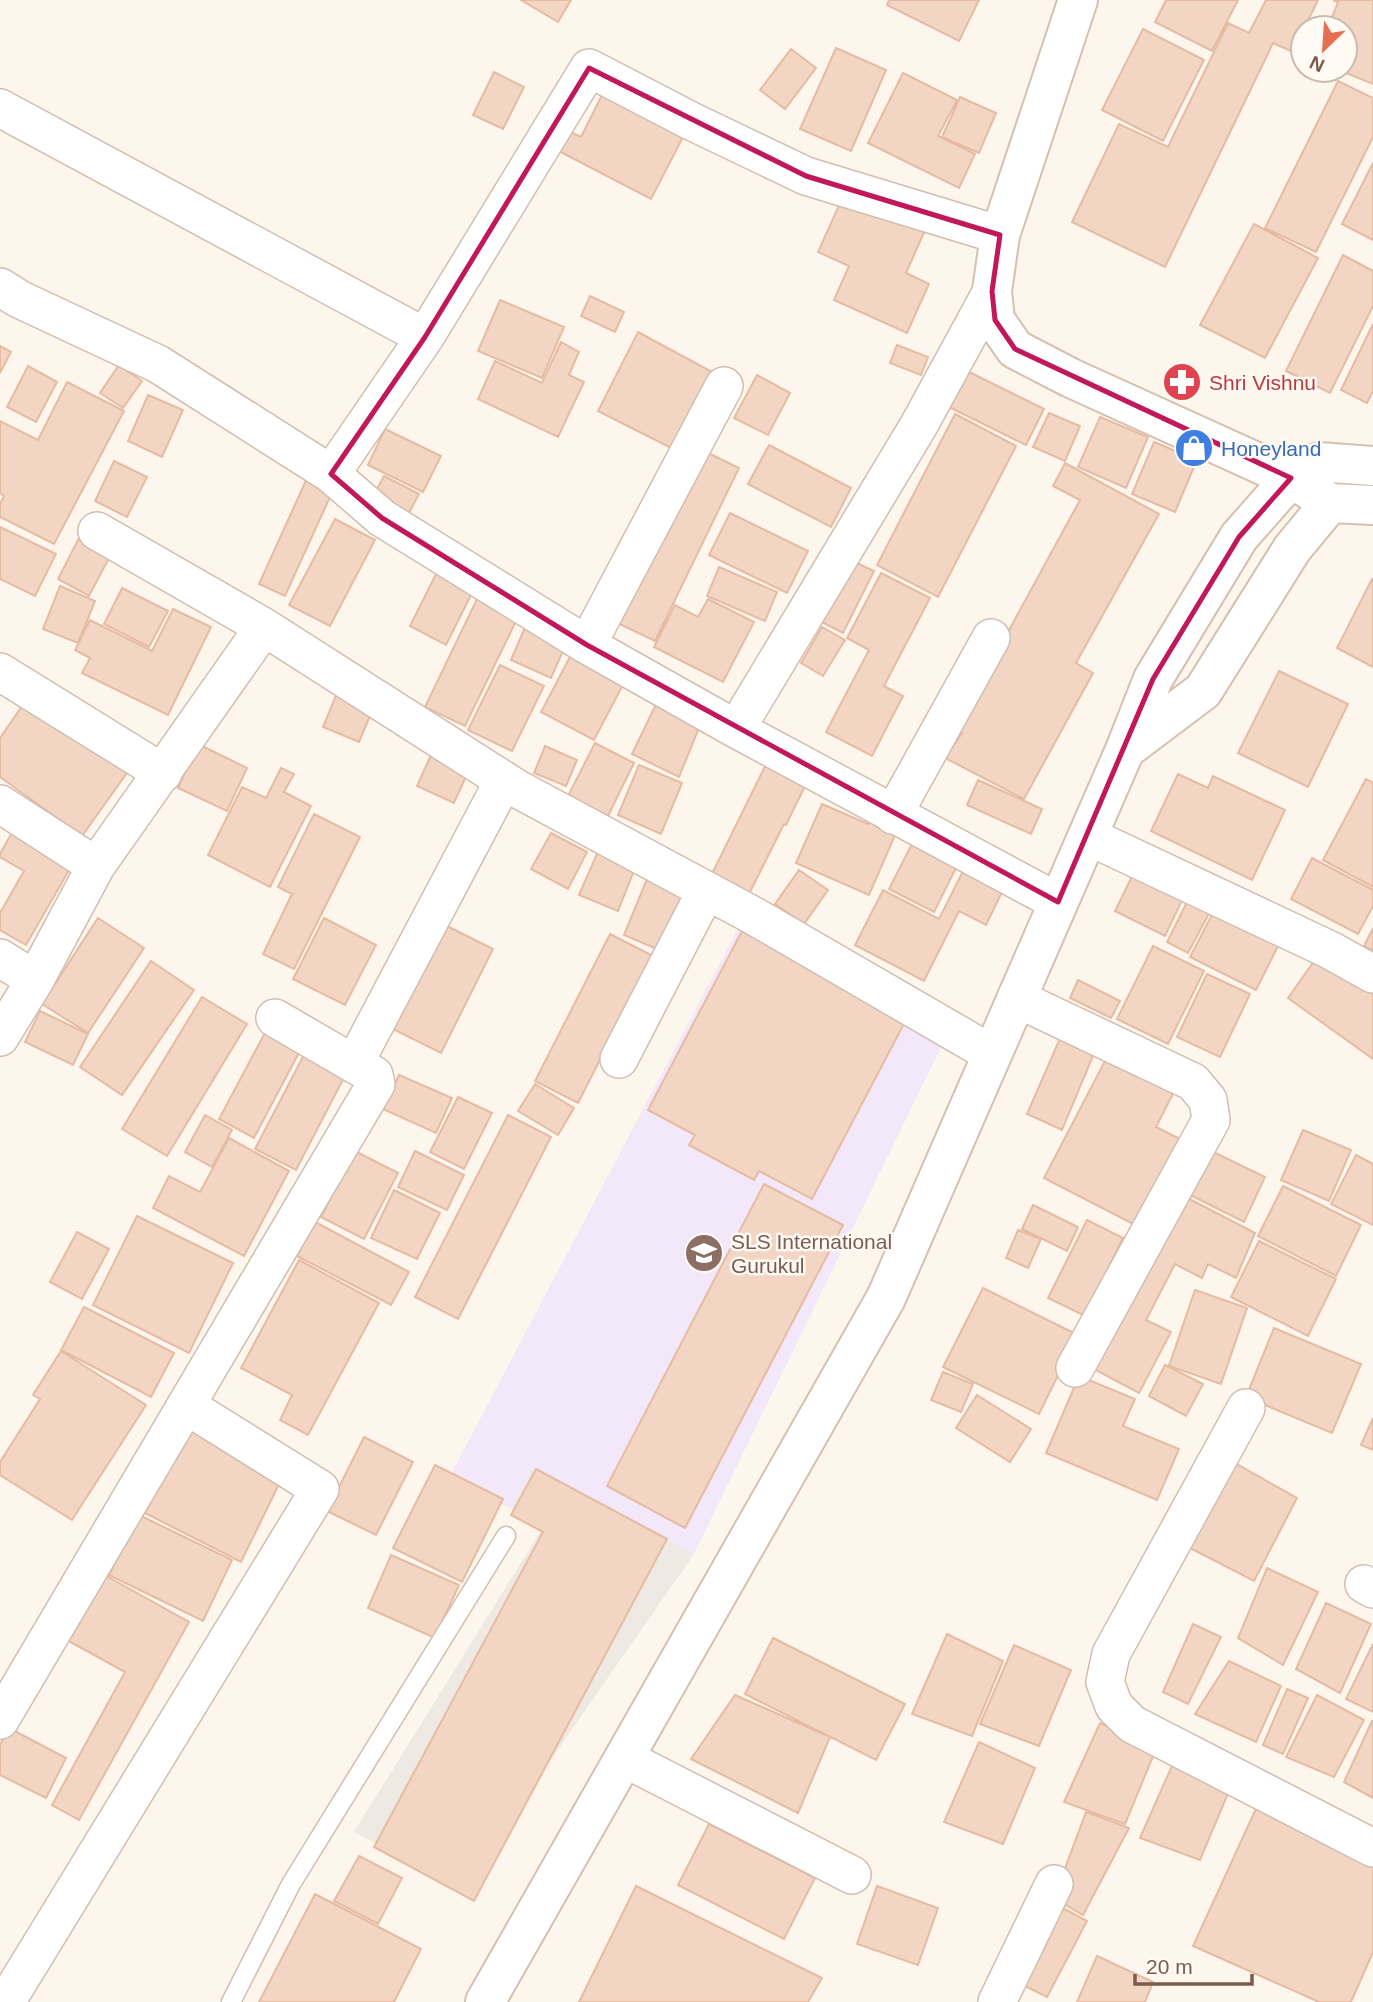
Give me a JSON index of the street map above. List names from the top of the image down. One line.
{"places":{"pharmacy":["Shri Vishnu"],"shop":["Honeyland"],"school or university":["SLS International Gurukul"]},"scale_bar":"20 m","north":"bottom left"}
